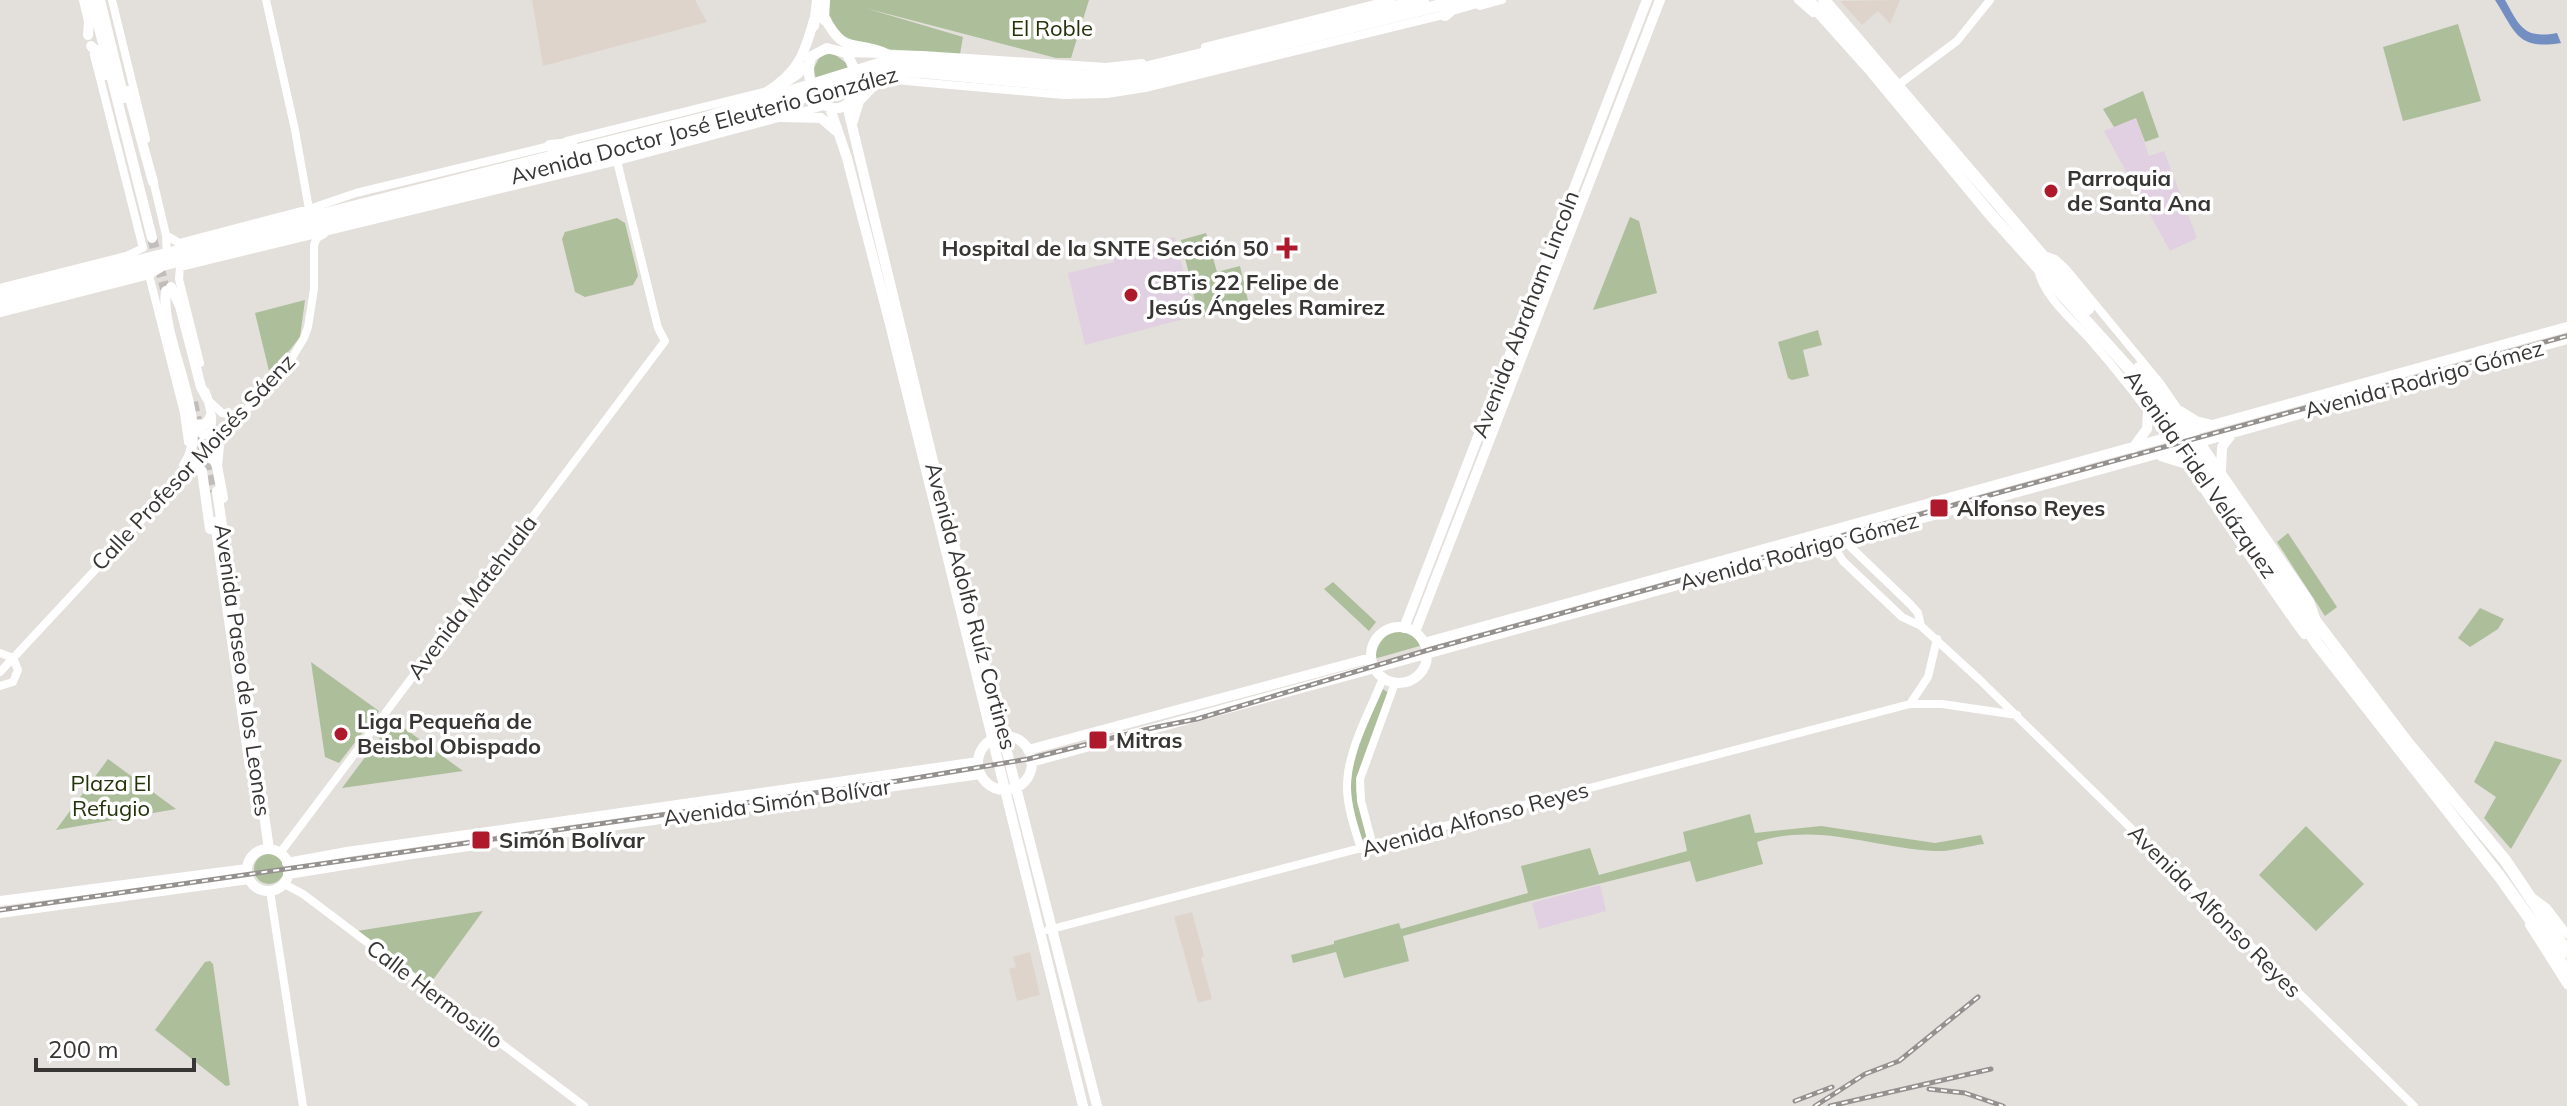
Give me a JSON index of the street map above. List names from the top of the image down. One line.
{"streets":{"highway":["Avenida Doctor José Eleuterio González","Avenida Fidel Velázquez"],"main road":["Avenida Abraham Lincoln","Avenida Rodrigo Gómez","Avenida Adolfo Ruíz Cortines","Avenida Paseo de los Leones","Avenida Simón Bolívar"],"street":["Calle Profesor Moisés Sáenz","Avenida Matehuala","Avenida Alfonso Reyes","Calle Hermosillo"]},"crossings":[["Avenida Doctor José Eleuterio González","Avenida Matehuala"],["Avenida Doctor José Eleuterio González","Avenida Adolfo Ruíz Cortines"],["Avenida Matehuala","Avenida Paseo de los Leones"],["Avenida Matehuala","Avenida Simón Bolívar"],["Avenida Matehuala","Calle Hermosillo"],["Avenida Adolfo Ruíz Cortines","Avenida Alfonso Reyes"],["Avenida Paseo de los Leones","Avenida Simón Bolívar"],["Avenida Paseo de los Leones","Calle Hermosillo"],["Avenida Simón Bolívar","Calle Hermosillo"]],"parks":["El Roble","Plaza El Refugio"],"places":{"other":["Parroquia de Santa Ana","CBTis 22 Felipe de Jesús Ángeles Ramirez","Liga Pequeña de Beisbol Obispado"],"health":["Hospital de la SNTE Sección 50"],"transit":["Alfonso Reyes","Mitras","Simón Bolívar"]},"scale_bar":"200 m"}
